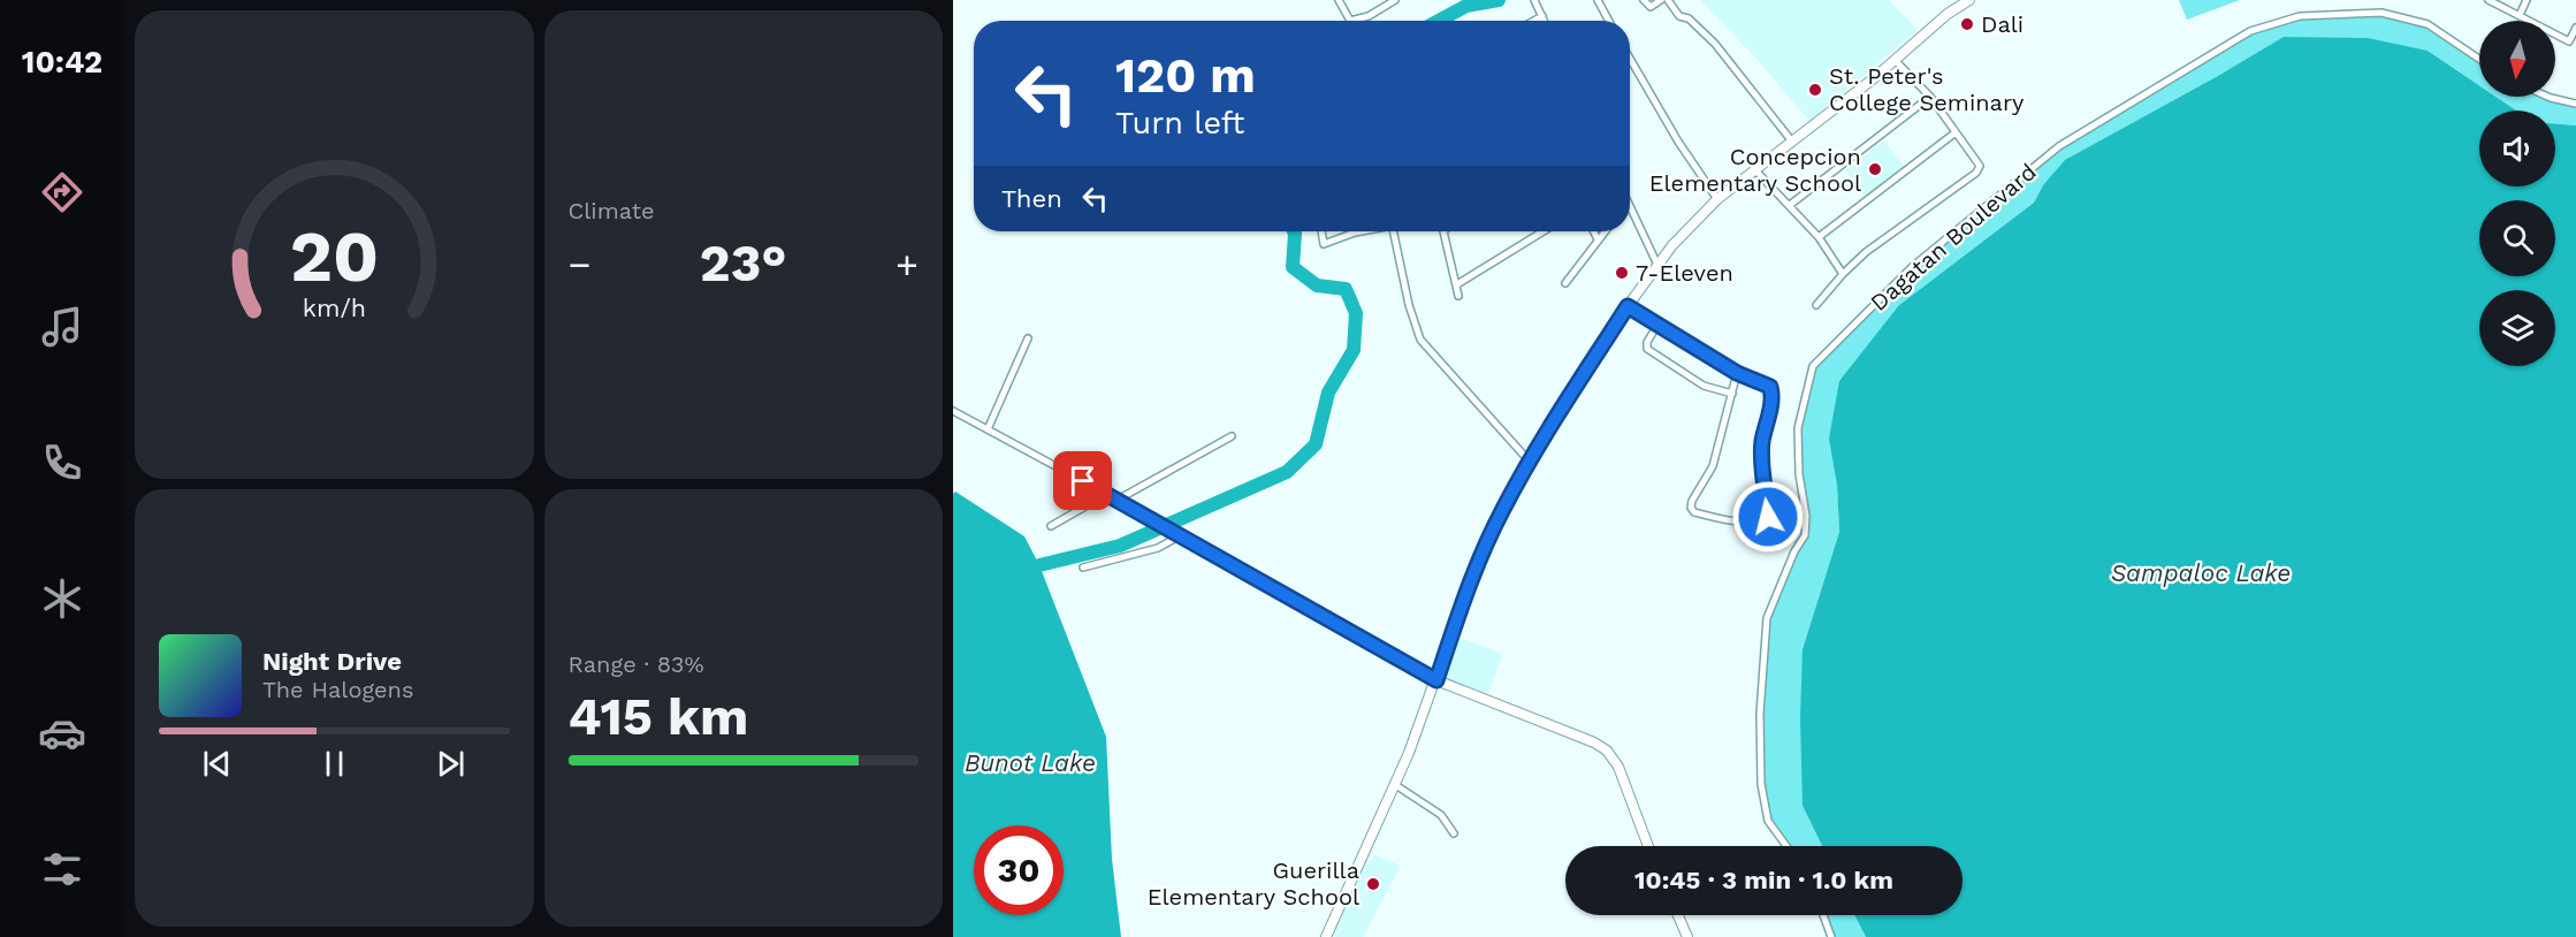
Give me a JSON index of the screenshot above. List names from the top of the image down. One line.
{"streets":{"street":["Dagatan Boulevard"]},"water":["Sampaloc Lake","Bunot Lake"],"places":["Dali","St. Peter's College Seminary","Concepcion Elementary School","7-Eleven","Guerilla Elementary School"],"north":"bottom","page":{"tabs":"10:42","tile":["Climate",["Range · 83%","415 km"]],"turn":["120 m","Turn left"],"then":"Then","heat":["−","23°","+"],"song":["Night Drive","The Halogens"],"limit":"30","trip":"10:45 · 3 min · 1.0 km","gauge":["20","km/h"]}}
